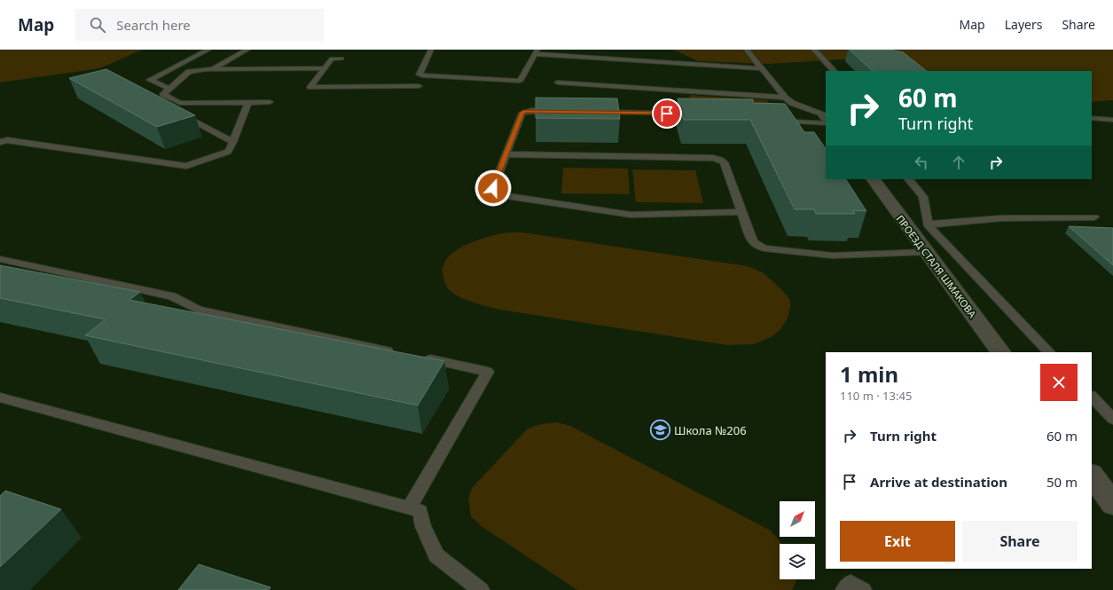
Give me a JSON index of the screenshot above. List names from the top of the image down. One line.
{"streets":{"street":["ПРОЕЗД СТАЛЯ ШМАКОВА"]},"places":{"school or university":["Школа №206"]},"north":"top right","page":{"header":"Map","search":"Search here","nav":["Map","Layers","Share"],"turn":["60 m","Turn right"],"heading":["1 min","110 m · 13:45"],"list":[{"name":"Turn right","value":"60 m"},{"name":"Arrive at destination","value":"50 m"}],"buttons":["Exit","Share"]}}
